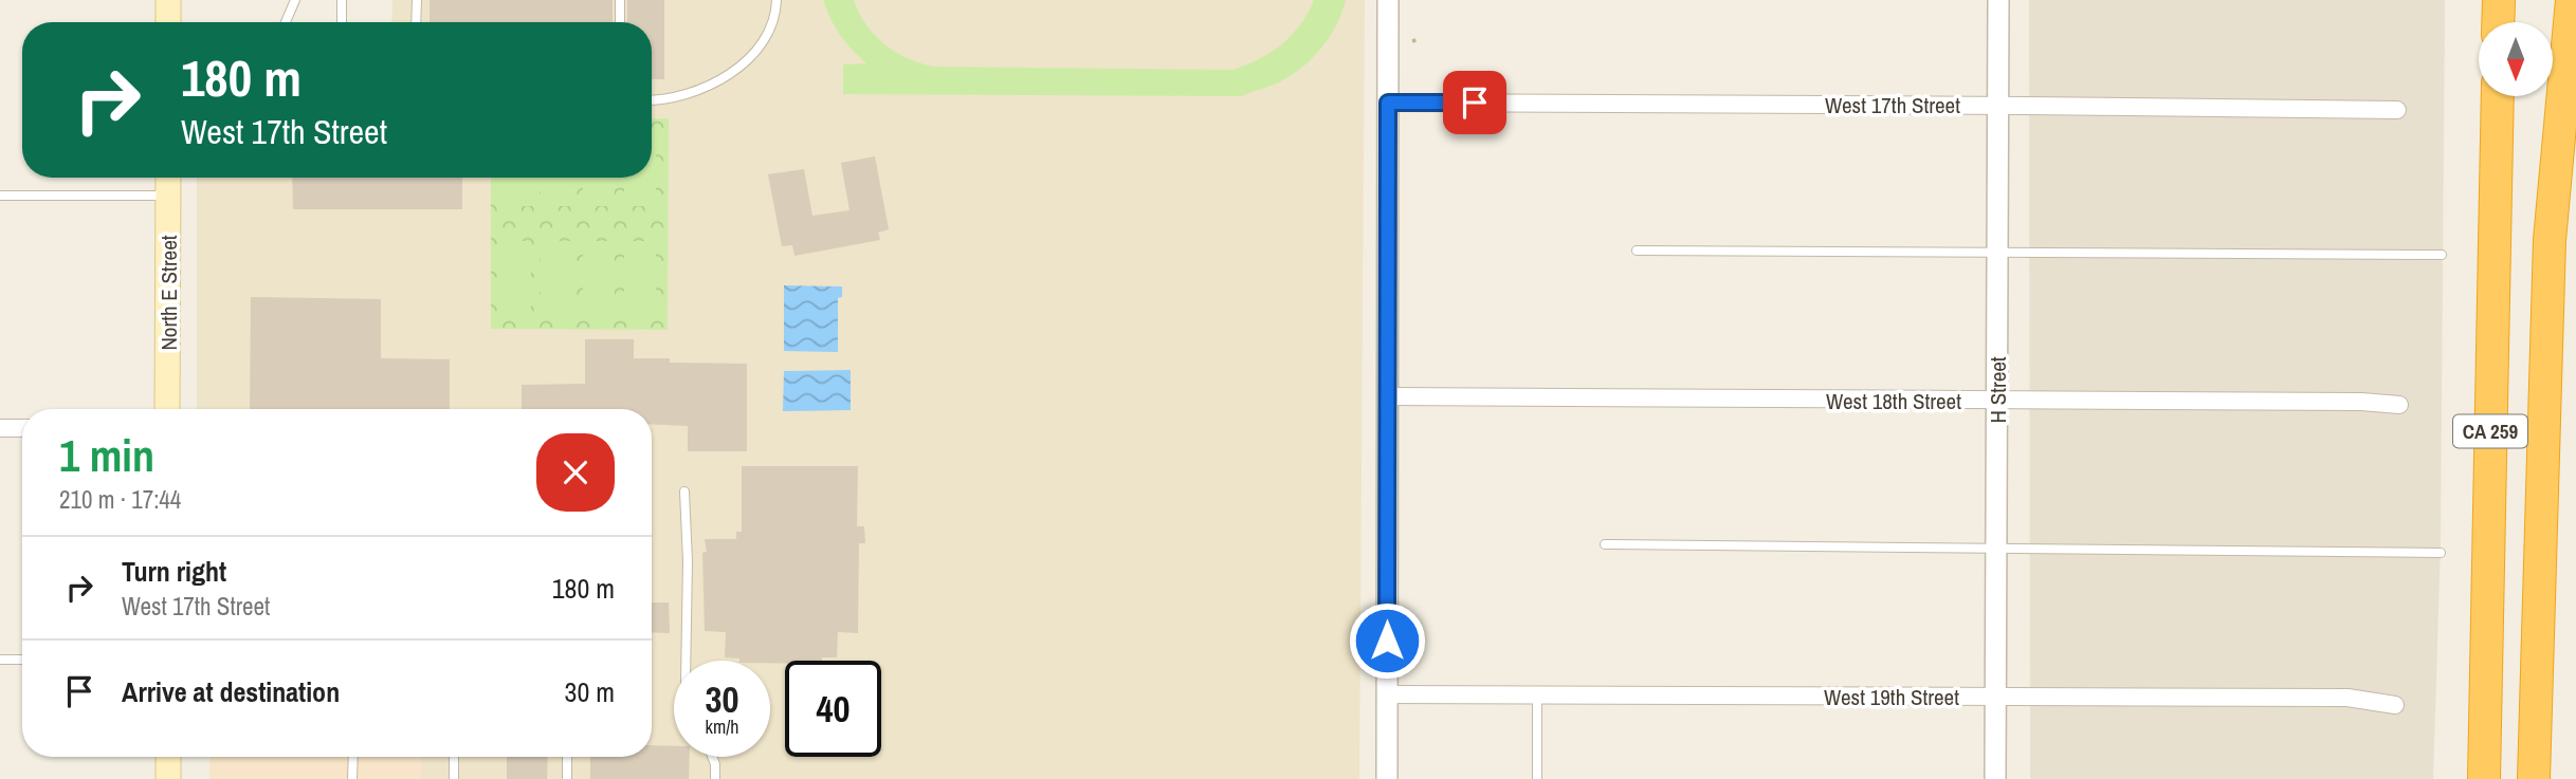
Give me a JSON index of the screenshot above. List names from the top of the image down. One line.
{"streets":{"highway":["CA 259"],"main road":["North E Street"],"street":["West 17th Street","H Street","West 18th Street","West 19th Street"]},"crossings":[["West 17th Street","H Street"],["H Street","West 18th Street"],["H Street","West 19th Street"]],"north":"bottom","page":{"turn":["180 m","West 17th Street"],"heading":["1 min","210 m · 17:44"],"list":[{"name":"Turn right","note":"West 17th Street","value":"180 m"},{"name":"Arrive at destination","value":"30 m"}],"speed":"30 km/h","limit":"40"}}
